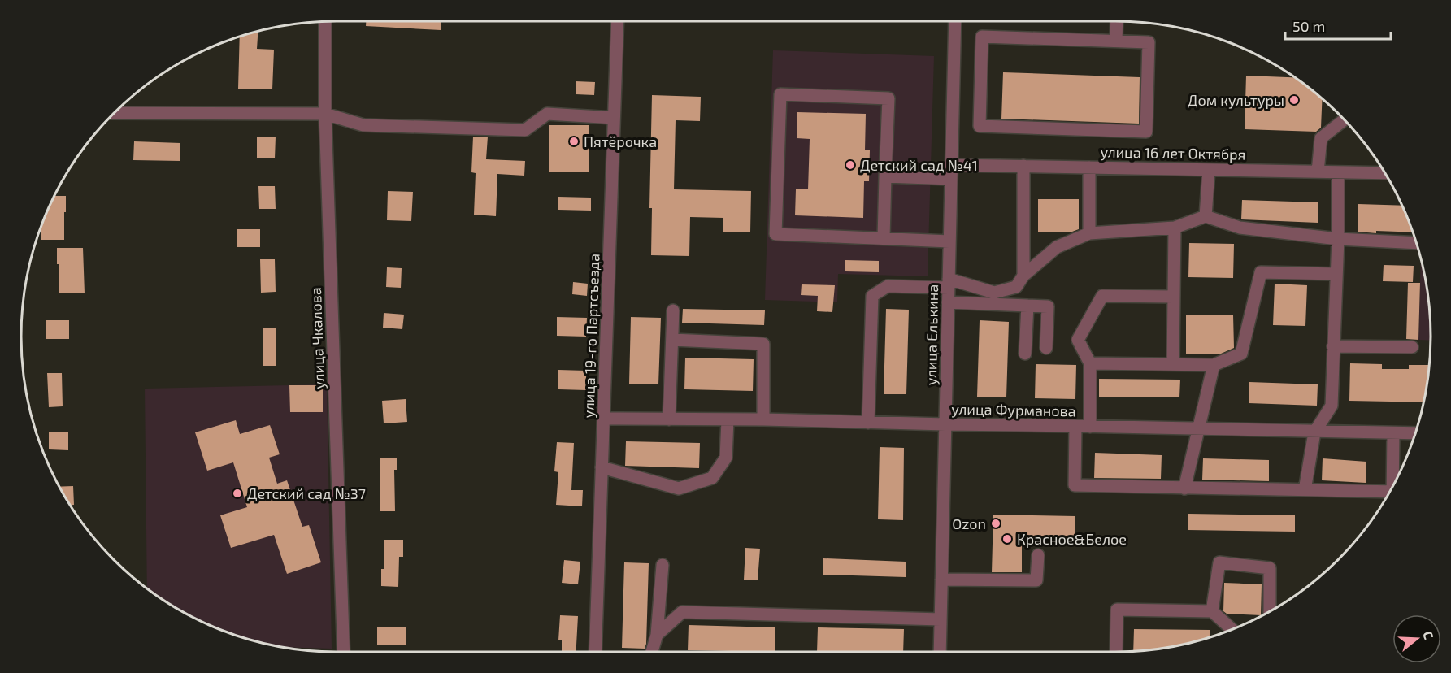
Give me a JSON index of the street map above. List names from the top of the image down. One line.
{"streets":{"street":["улица 16 лет Октября","улица Елькина","улица 19-го Партсъезда","улица Чкалова","улица Фурманова"]},"crossings":[["улица 16 лет Октября","улица Елькина"],["улица Елькина","улица Фурманова"],["улица 19-го Партсъезда","улица Фурманова"]],"places":["Дом культуры","Пятёрочка","Детский сад №41","Детский сад №37","Ozon","Красное&Белое"],"scale_bar":"50 m","north":"right"}
